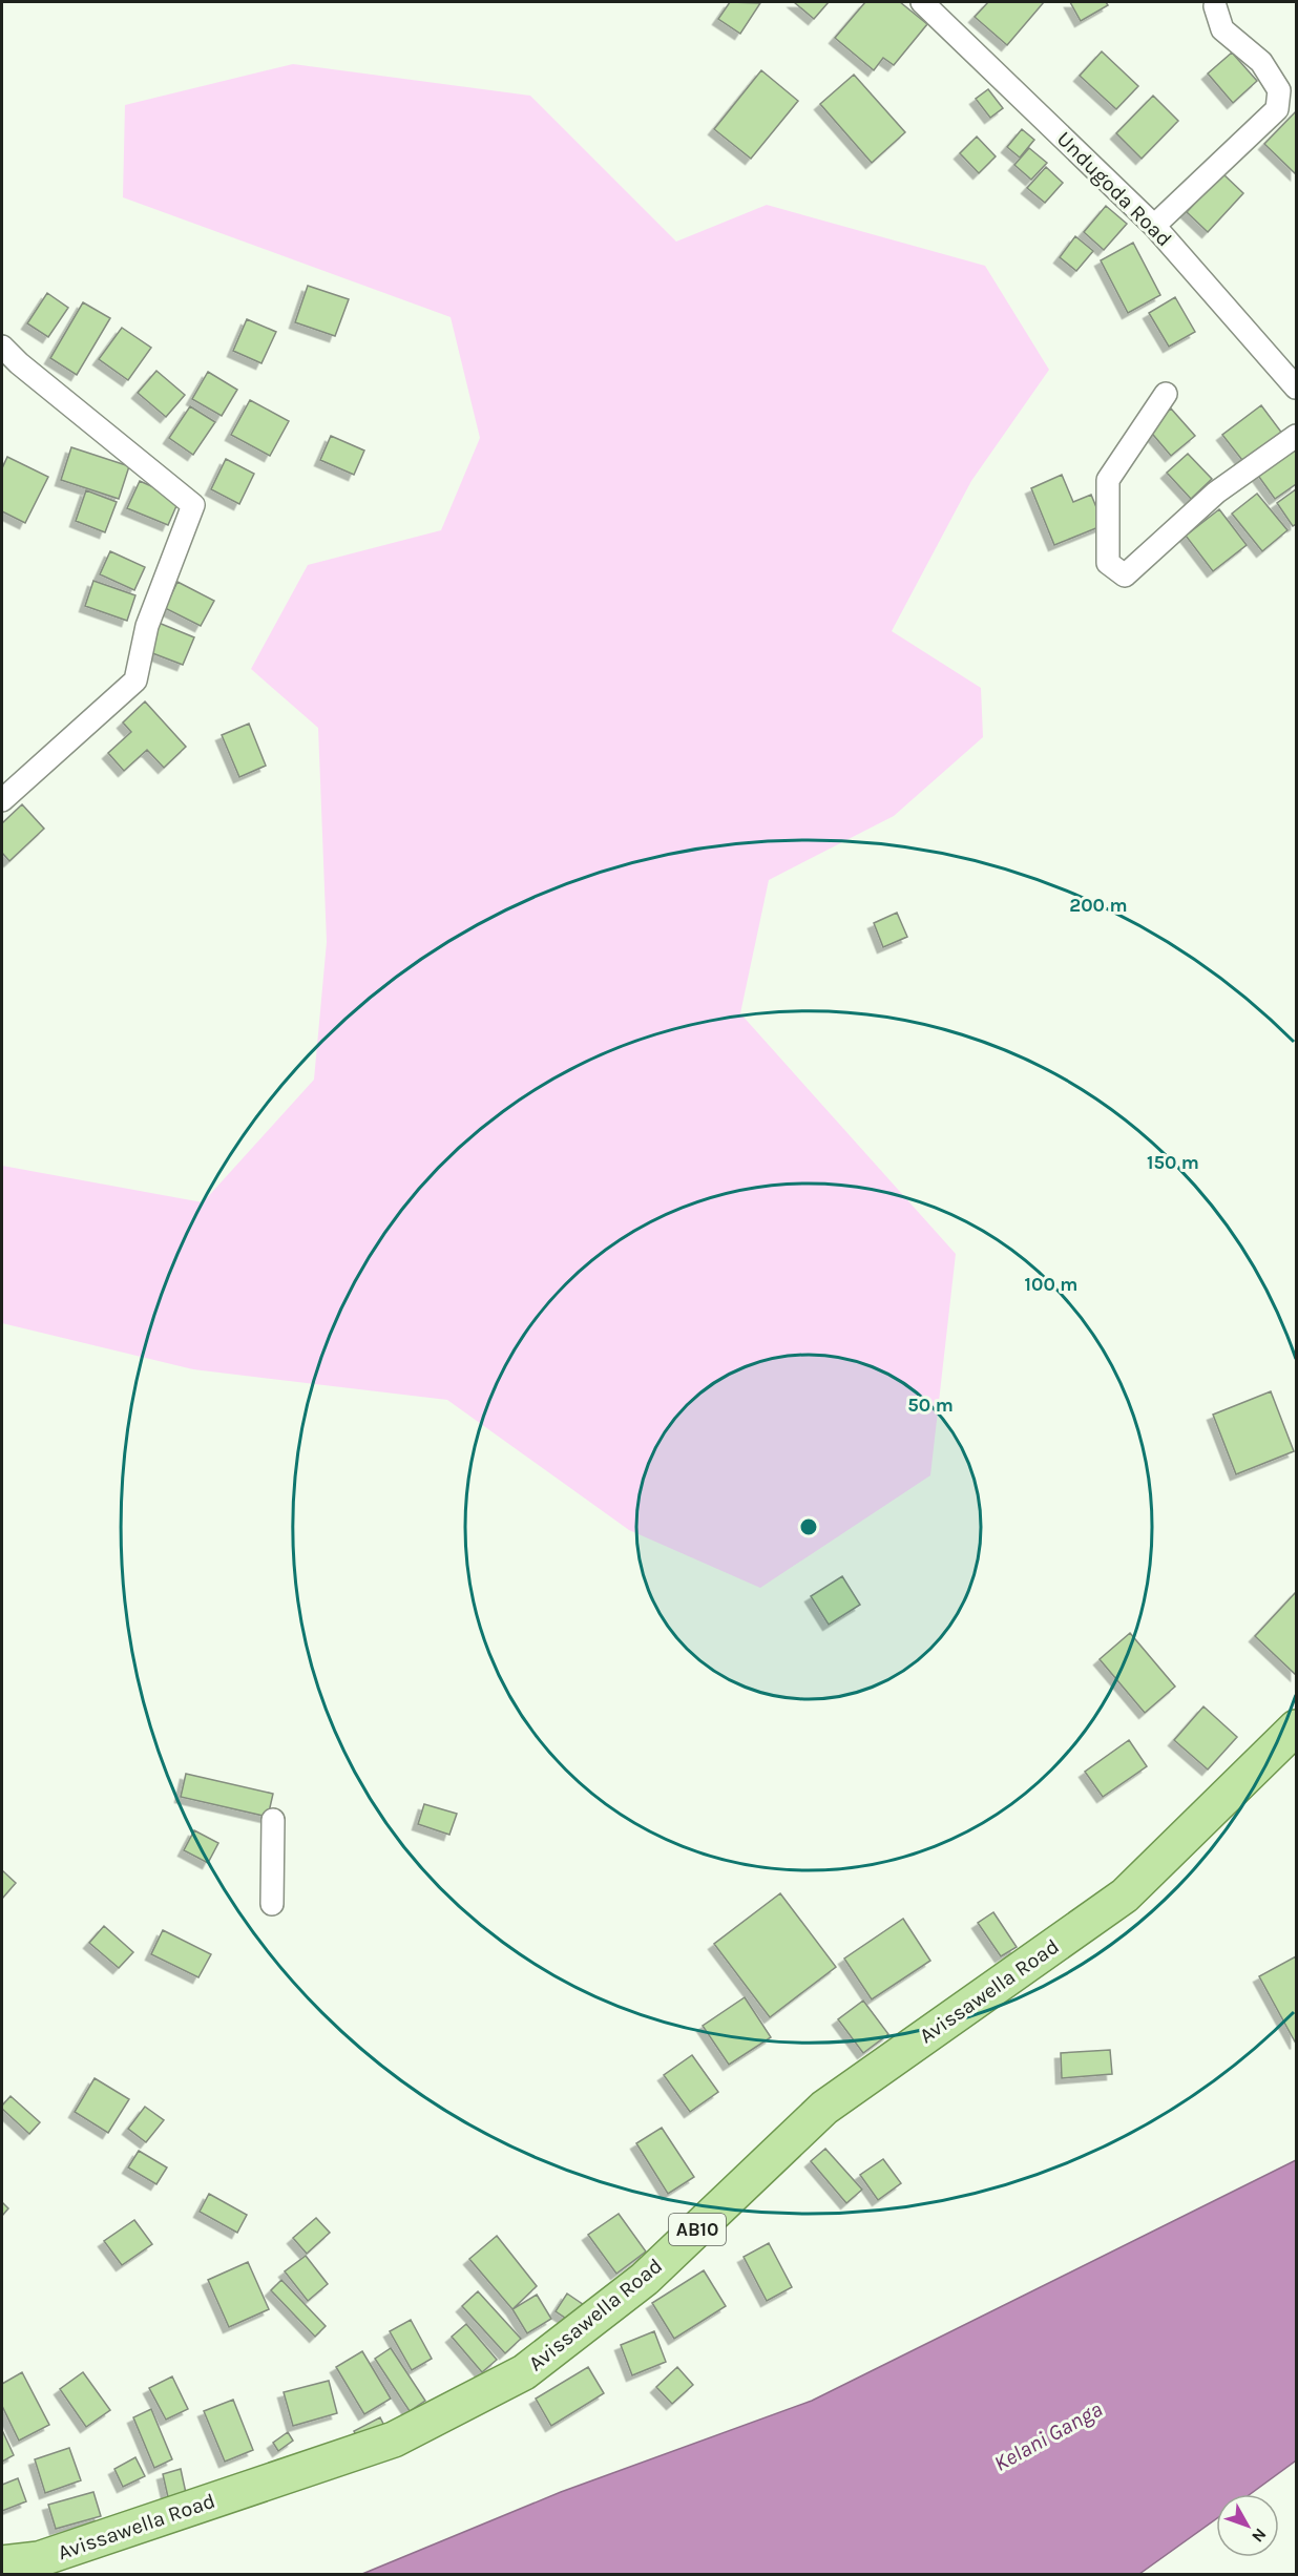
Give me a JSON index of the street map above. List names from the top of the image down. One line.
{"streets":{"main road":["Avissawella Road","AB10"],"street":["Undugoda Road"]},"water":["Kelani Ganga"],"north":"bottom right","rings":["200 m","150 m","100 m","50 m"]}
